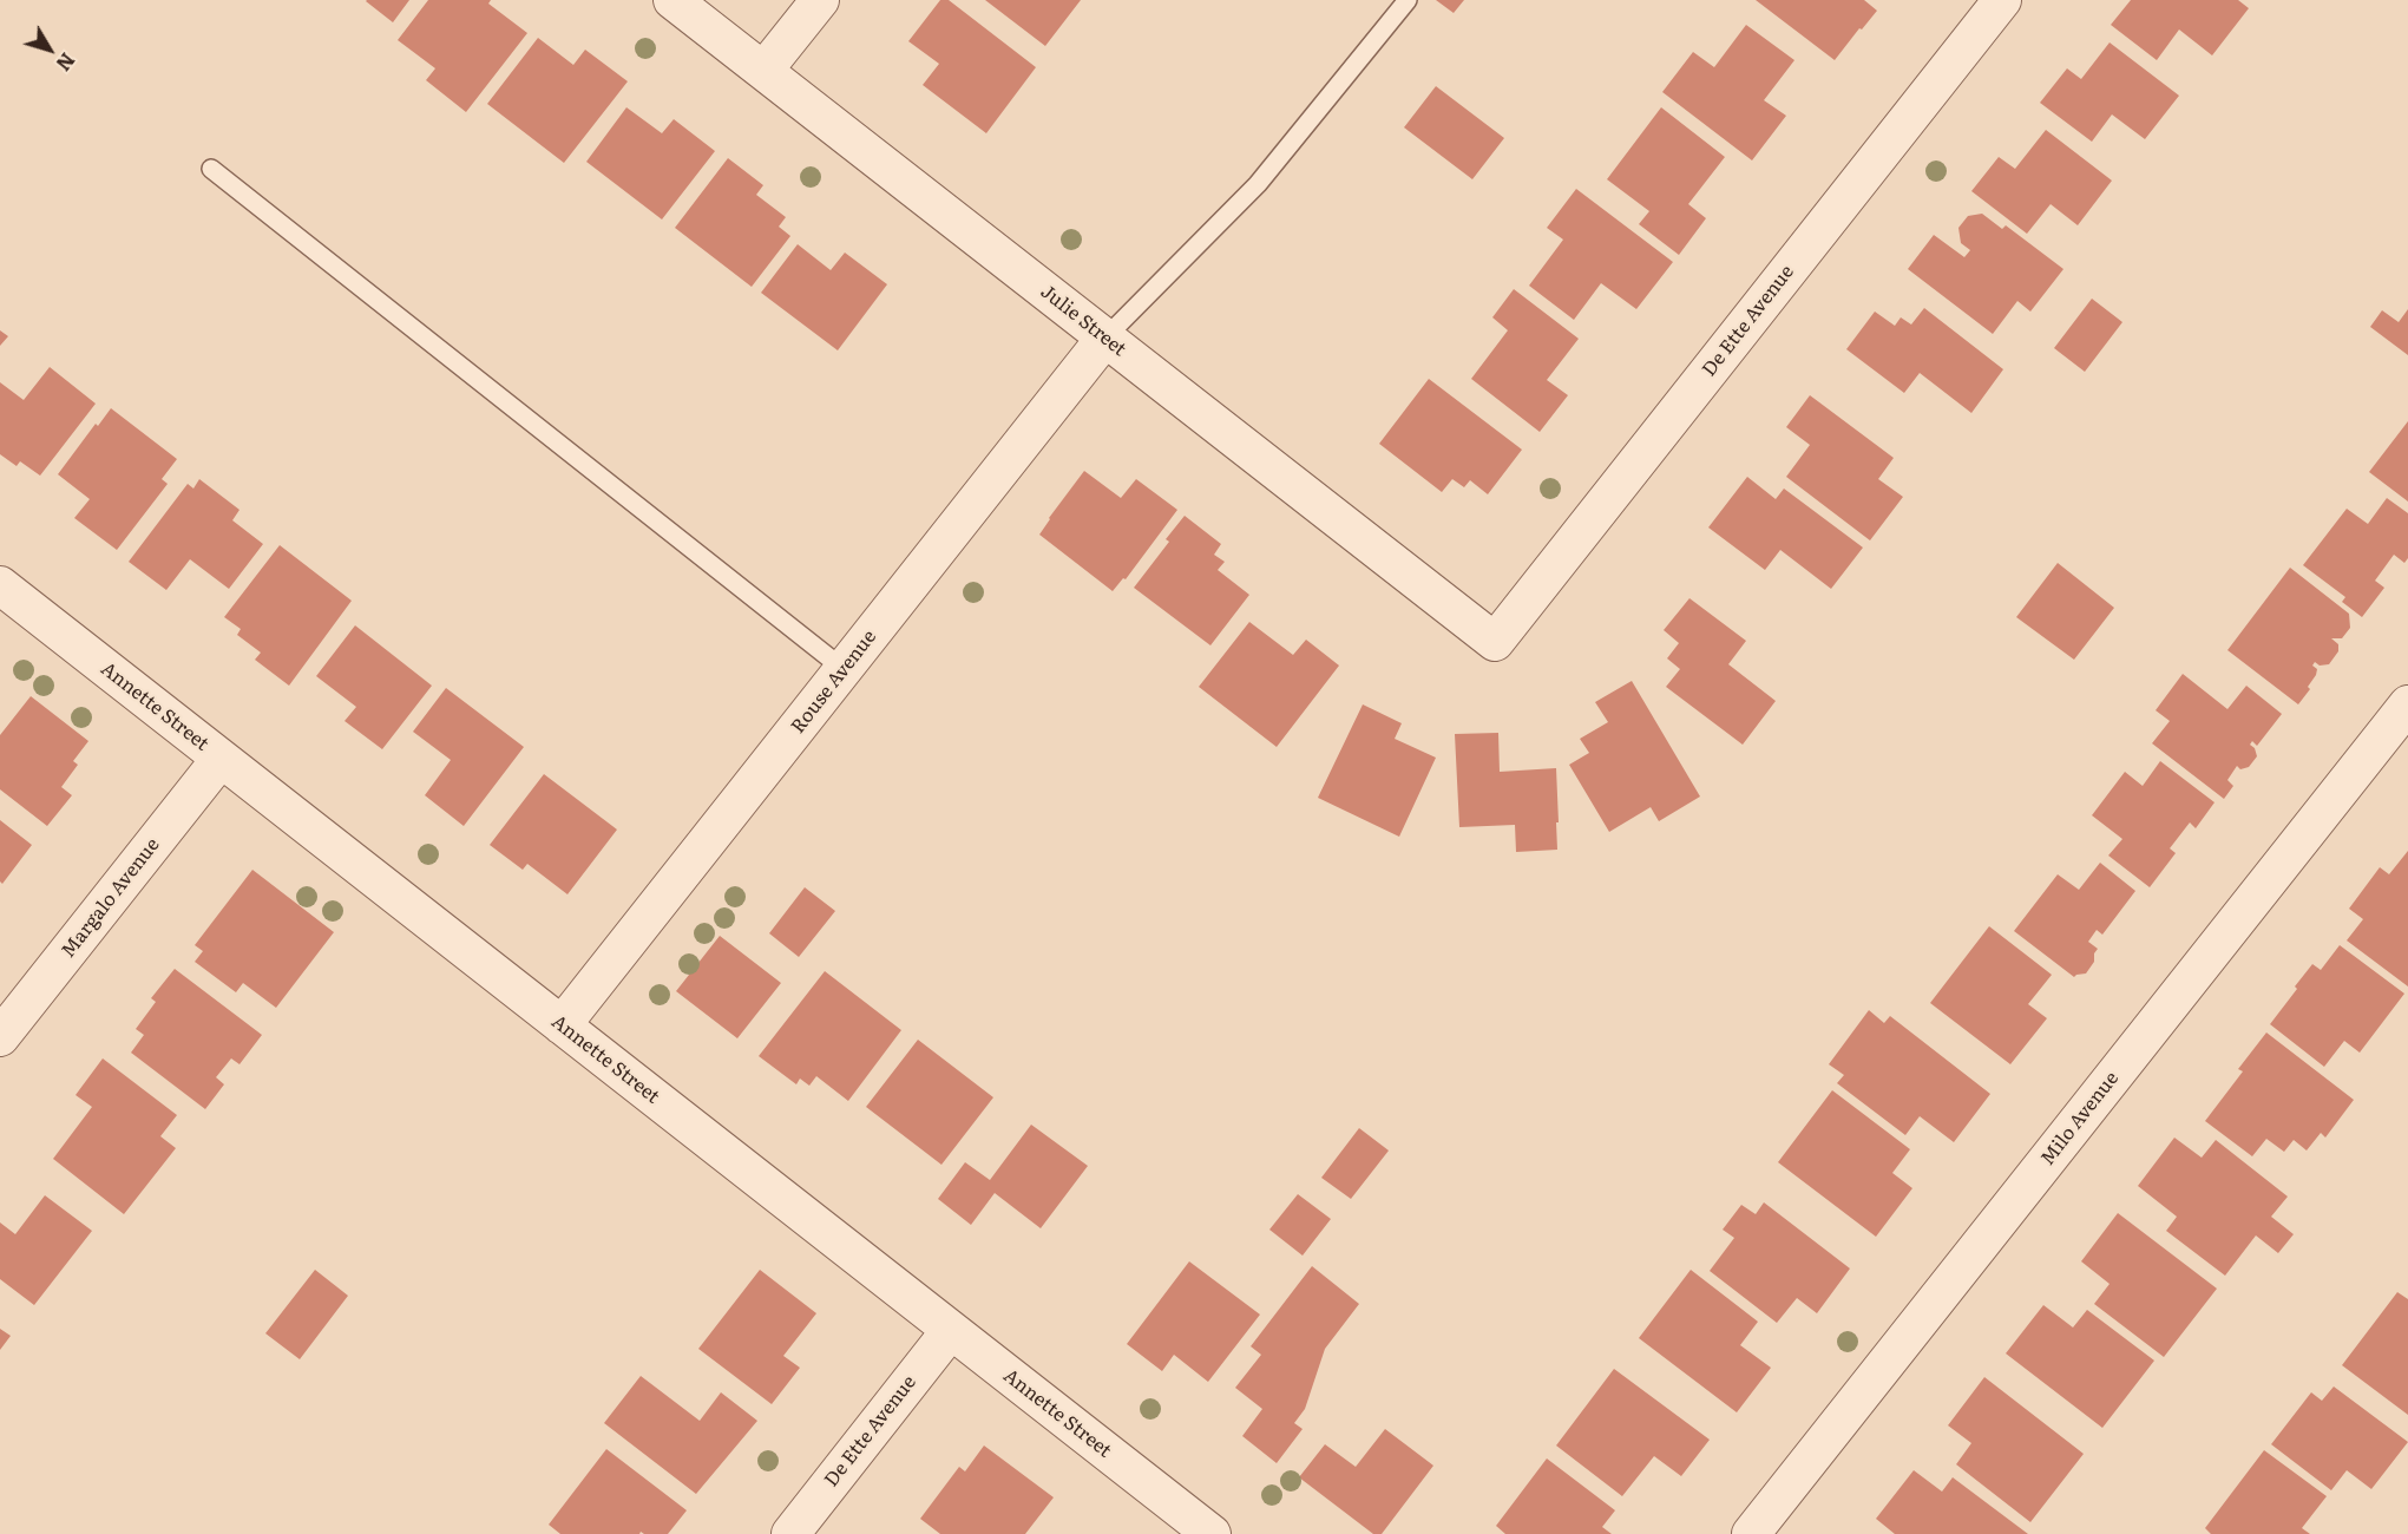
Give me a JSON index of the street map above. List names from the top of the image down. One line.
{"streets":{"street":["Julie Street","De Ette Avenue","Rouse Avenue","Annette Street","Margalo Avenue","Milo Avenue"]},"crossings":[["Julie Street","De Ette Avenue"],["Julie Street","Rouse Avenue"],["De Ette Avenue","Annette Street"],["Rouse Avenue","Annette Street"],["Annette Street","Margalo Avenue"]],"north":"bottom right"}
